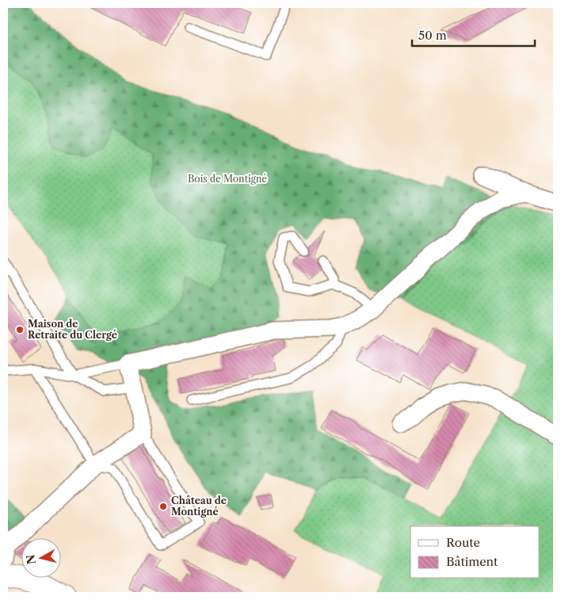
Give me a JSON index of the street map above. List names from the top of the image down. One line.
{"parks":["Bois de Montigné"],"places":["Maison de Retraite du Clergé","Château de Montigné"],"legend":["Route","Bâtiment"],"scale_bar":"50 m","north":"left"}
